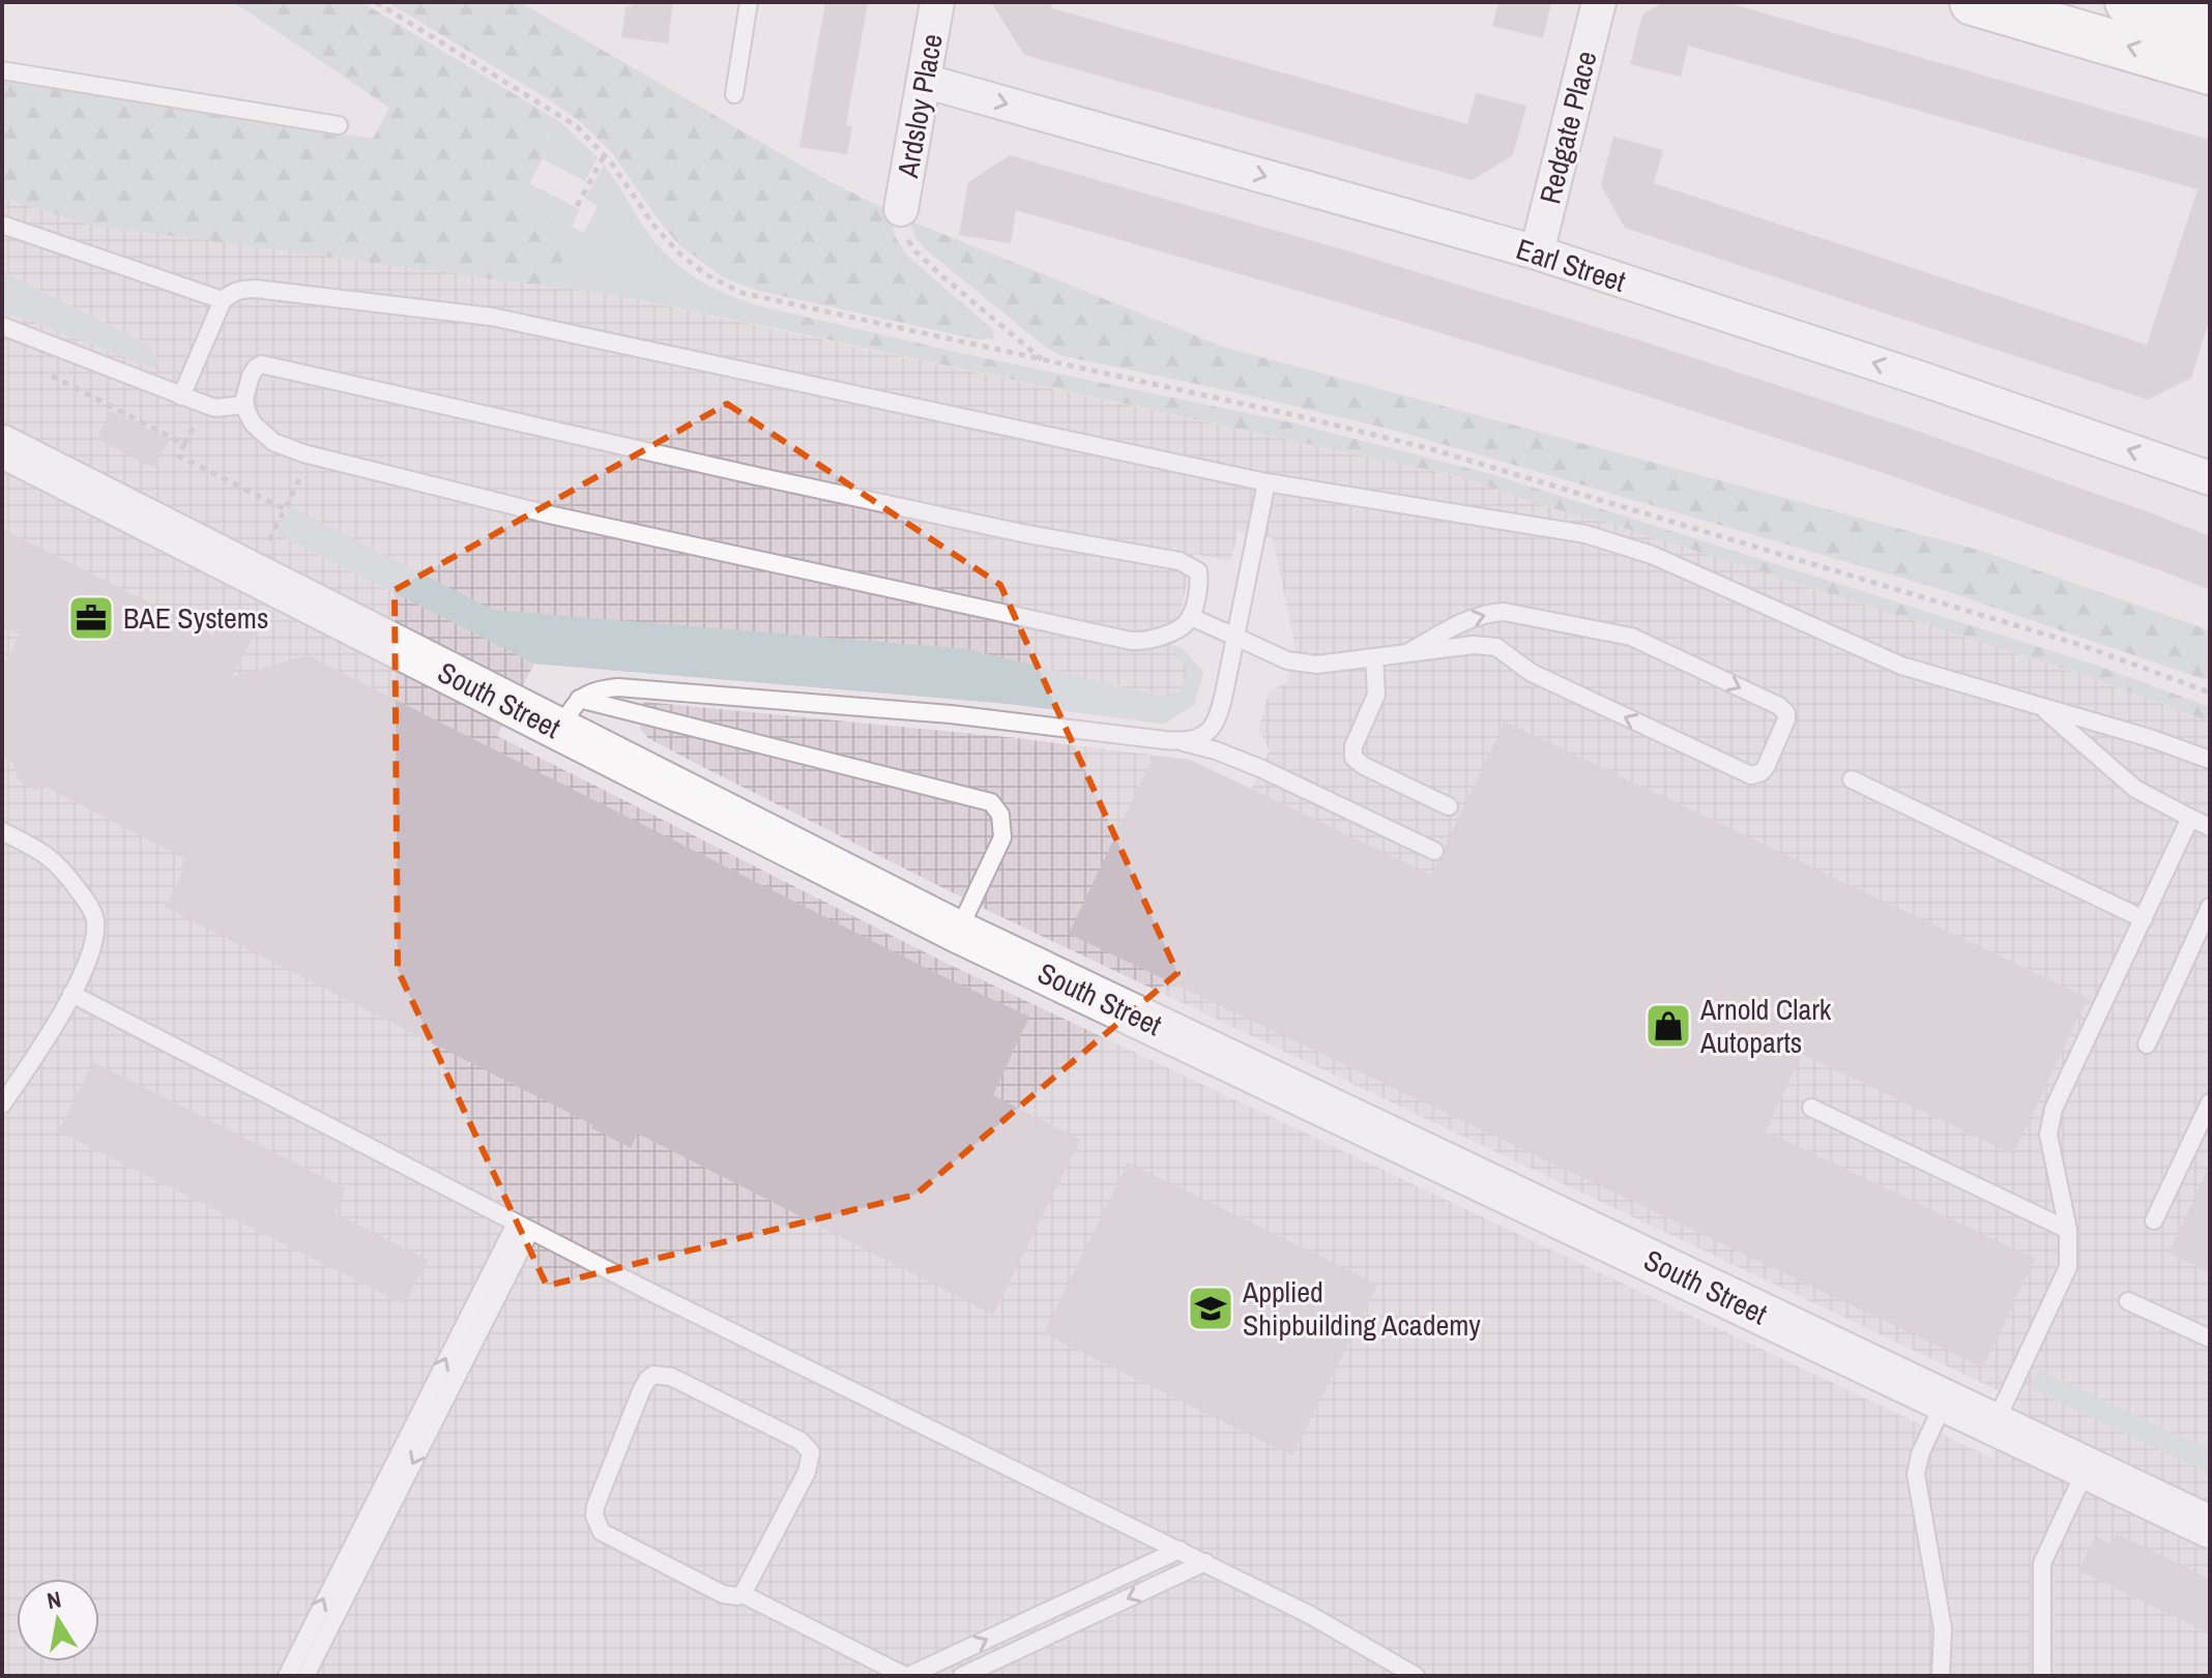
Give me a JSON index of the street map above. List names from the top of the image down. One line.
{"streets":{"street":["Ardsloy Place","Redgate Place","Earl Street","South Street"]},"crossings":[["Ardsloy Place","Earl Street"],["Redgate Place","Earl Street"]],"places":{"office":["BAE Systems"],"shop":["Arnold Clark Autoparts"],"school or university":["Applied Shipbuilding Academy"]},"north":"top"}
